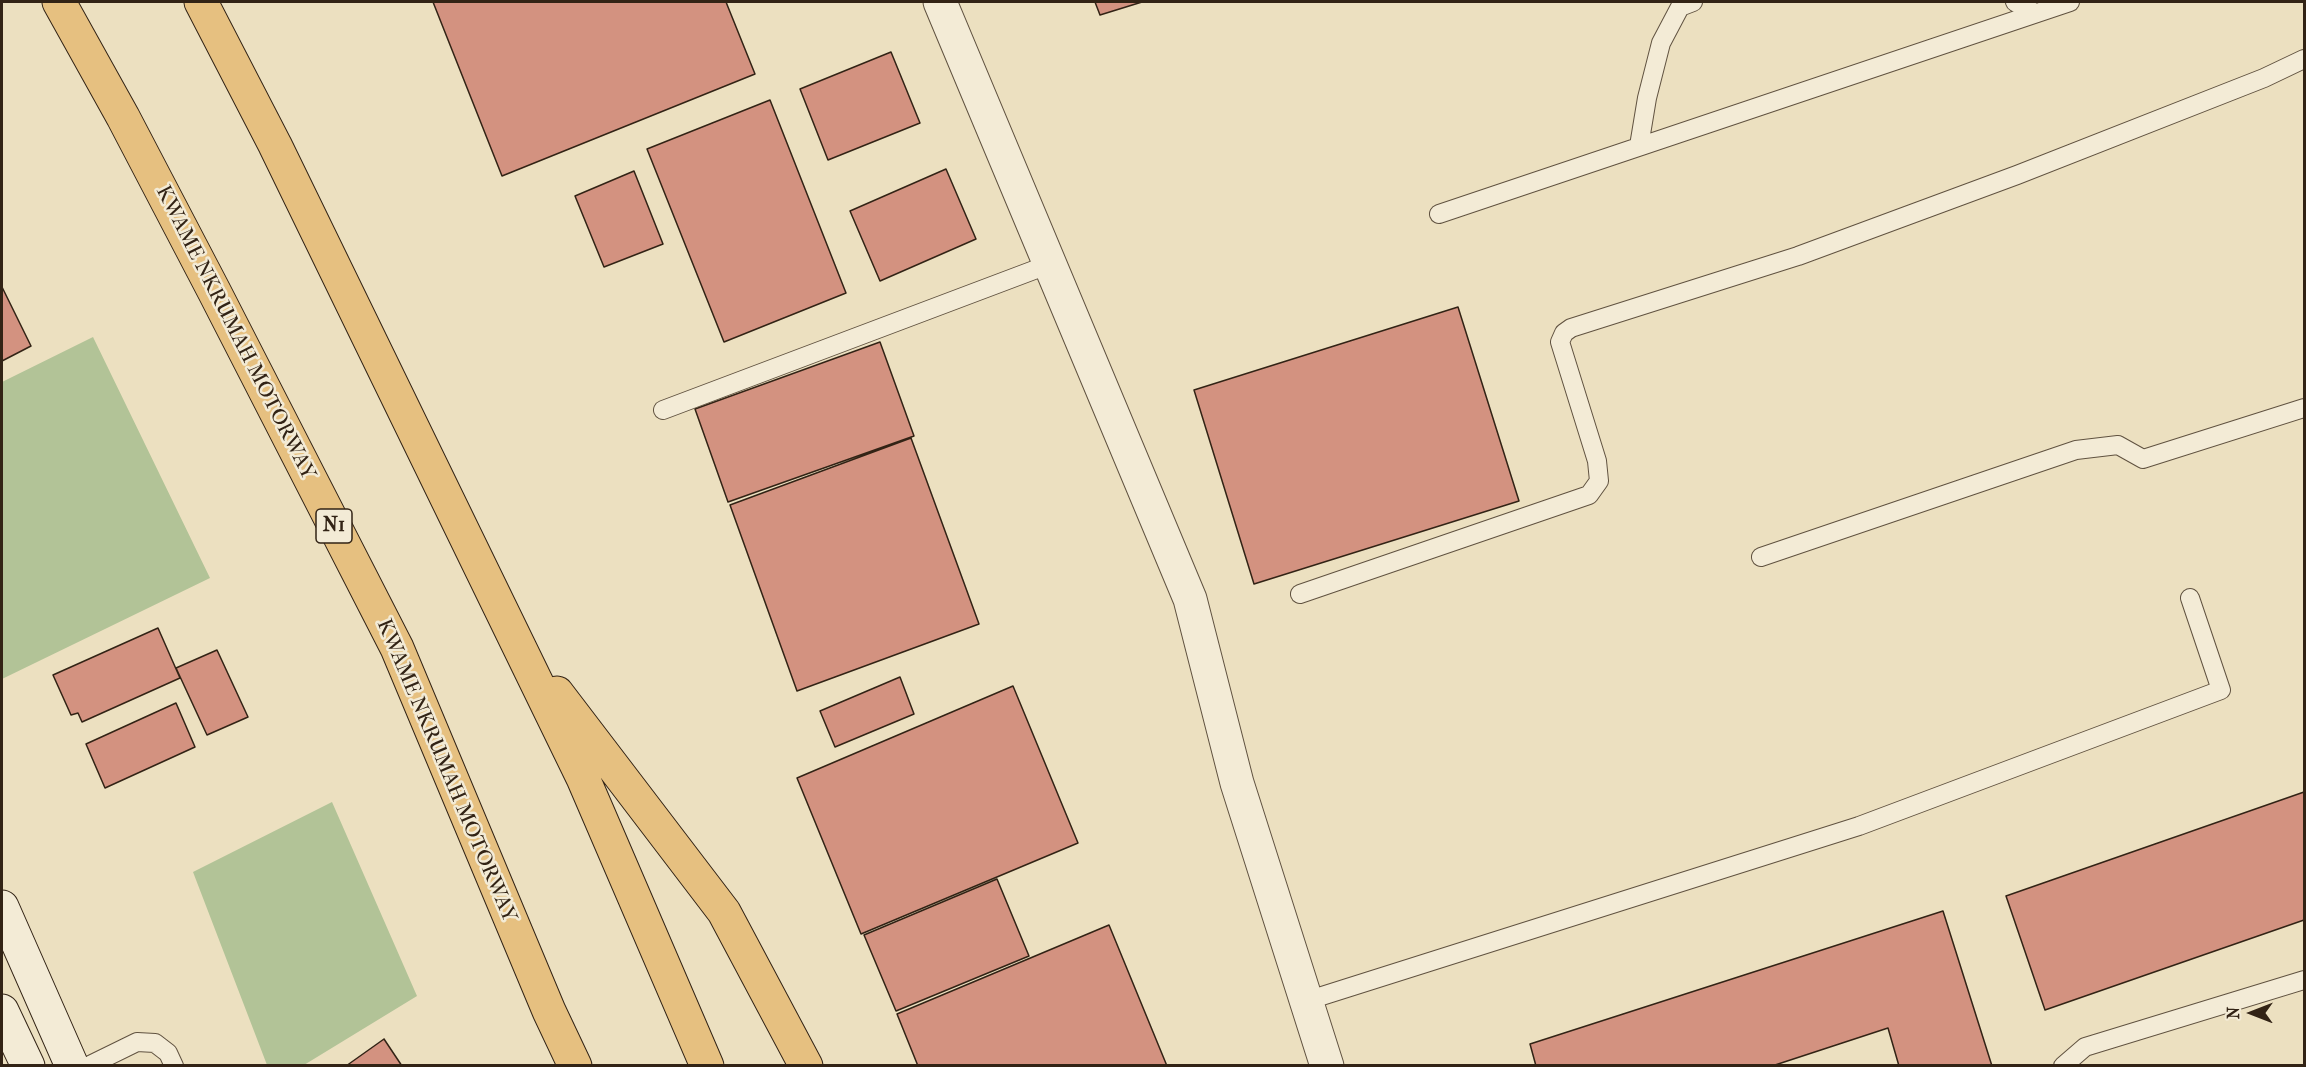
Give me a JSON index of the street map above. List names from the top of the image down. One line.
{"streets":{"highway":["KWAME NKRUMAH MOTORWAY","N1"]},"north":"left"}
